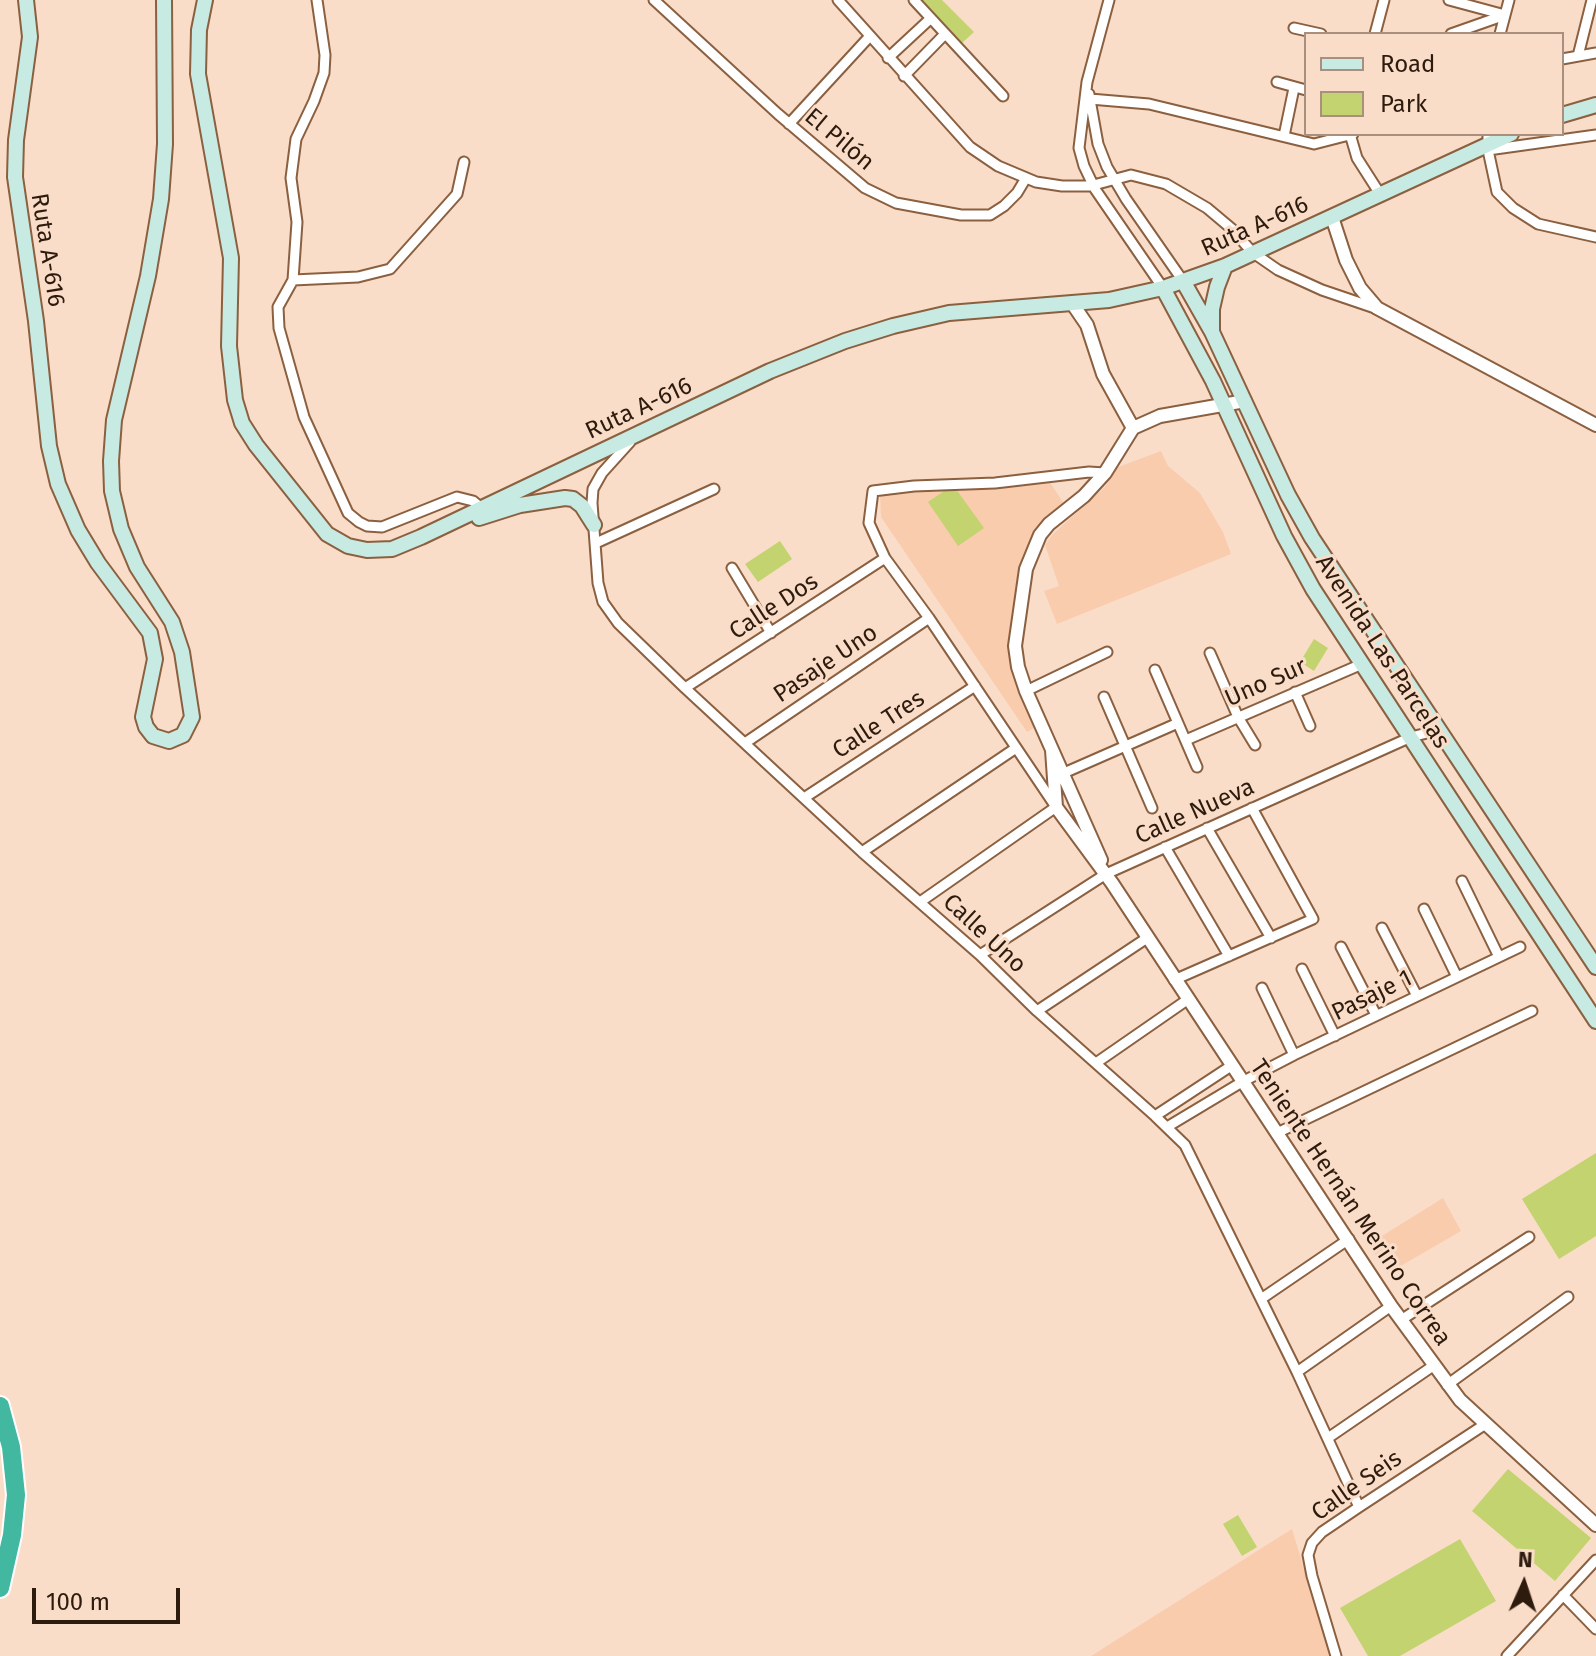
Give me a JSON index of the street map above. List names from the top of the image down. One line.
{"streets":{"main road":["Ruta A-616","Avenida Las Parcelas"],"street":["El Pilón","Calle Dos","Pasaje Uno","Uno Sur","Calle Tres","Calle Nueva","Calle Uno","Pasaje 1","Teniente Hernán Merino Correa","Calle Seis"]},"crossings":[["Ruta A-616","Avenida Las Parcelas"],["Ruta A-616","Calle Uno"],["Calle Dos","Calle Uno"],["Calle Dos","Teniente Hernán Merino Correa"],["Avenida Las Parcelas","Uno Sur"],["Avenida Las Parcelas","Calle Nueva"],["Pasaje Uno","Calle Uno"],["Pasaje Uno","Teniente Hernán Merino Correa"],["Calle Tres","Calle Uno"],["Calle Tres","Teniente Hernán Merino Correa"],["Calle Nueva","Calle Uno"],["Calle Nueva","Teniente Hernán Merino Correa"],["Calle Uno","Pasaje 1"],["Calle Uno","Calle Seis"],["Pasaje 1","Teniente Hernán Merino Correa"],["Teniente Hernán Merino Correa","Calle Seis"]],"legend":["Road","Park"],"scale_bar":"100 m","north":"top"}
